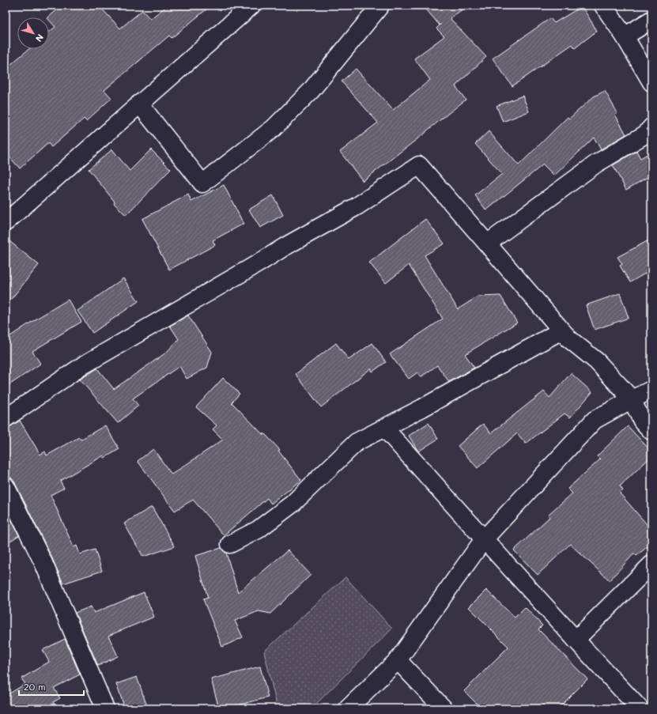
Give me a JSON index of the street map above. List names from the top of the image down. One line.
{"scale_bar":"20 m","north":"bottom right"}
